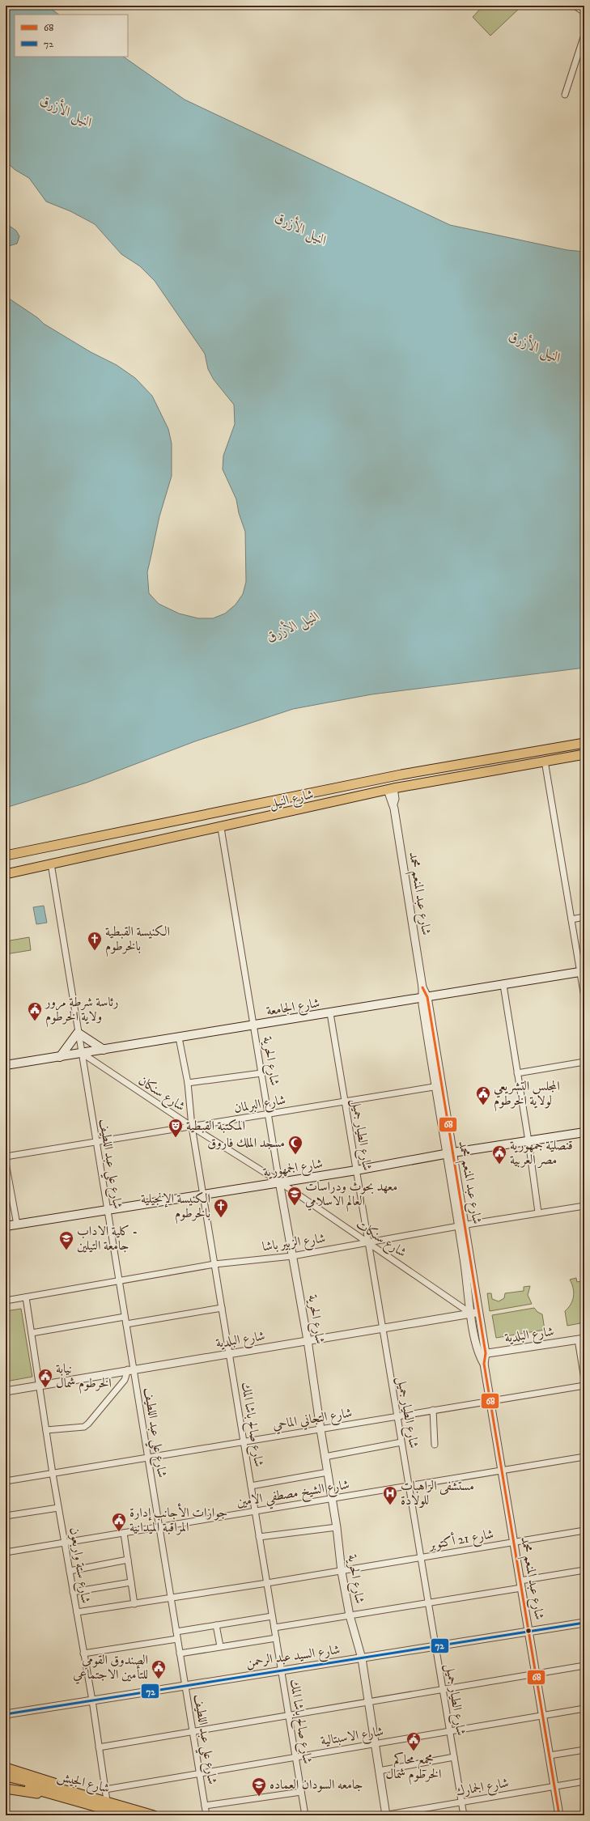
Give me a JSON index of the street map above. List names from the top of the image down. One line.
{"streets":{"main road":["شارع النيل","شارع الجامعة","شارع الجمهورية","شارع الجيش"],"street":["شارع عبد المنعم محمد","شارع الحرية","شارع سنكان","شارع البرلمان","شارع الطيار جميل","شارع علي عبد اللطيف","شارع سنكات","شارع الزبير باشا","شارع البلدية","شارع التجاني الماحي","شارع صالح باشا المك","شارع الشيخ مصطفي الامين","شارع 21 أكتوبر","شارع ستة واربعون","شارع السيد عبد الرحمن","شارع الاسبتالية","شارع الجمارك"]},"crossings":[["شارع النيل","شارع عبد المنعم محمد"],["شارع النيل","شارع الحرية"],["شارع النيل","شارع علي عبد اللطيف"],["شارع عبد المنعم محمد","شارع الجامعة"],["شارع عبد المنعم محمد","شارع البرلمان"],["شارع عبد المنعم محمد","شارع الجمهورية"],["شارع عبد المنعم محمد","شارع سنكات"],["شارع عبد المنعم محمد","شارع الزبير باشا"],["شارع عبد المنعم محمد","شارع البلدية"],["شارع عبد المنعم محمد","شارع التجاني الماحي"],["شارع عبد المنعم محمد","شارع الشيخ مصطفي الامين"],["شارع عبد المنعم محمد","شارع 21 أكتوبر"],["شارع عبد المنعم محمد","شارع السيد عبد الرحمن"],["شارع عبد المنعم محمد","شارع الاسبتالية"],["شارع عبد المنعم محمد","شارع الجمارك"],["شارع الجامعة","شارع الحرية"],["شارع الجامعة","شارع سنكان"],["شارع الجامعة","شارع الطيار جميل"],["شارع الجامعة","شارع علي عبد اللطيف"],["شارع الجامعة","شارع صالح باشا المك"],["شارع الحرية","شارع سنكان"],["شارع الحرية","شارع البرلمان"],["شارع الحرية","شارع الجمهورية"],["شارع الحرية","شارع سنكات"],["شارع الحرية","شارع الزبير باشا"],["شارع الحرية","شارع البلدية"],["شارع الحرية","شارع التجاني الماحي"],["شارع الحرية","شارع الشيخ مصطفي الامين"],["شارع الحرية","شارع 21 أكتوبر"],["شارع الحرية","شارع السيد عبد الرحمن"],["شارع الحرية","شارع الاسبتالية"],["شارع الحرية","شارع الجمارك"],["شارع سنكان","شارع البرلمان"],["شارع سنكان","شارع علي عبد اللطيف"],["شارع سنكان","شارع الجمهورية"],["شارع سنكان","شارع سنكات"],["شارع سنكان","شارع صالح باشا المك"],["شارع البرلمان","شارع الطيار جميل"],["شارع البرلمان","شارع علي عبد اللطيف"],["شارع البرلمان","شارع صالح باشا المك"],["شارع الطيار جميل","شارع الجمهورية"],["شارع الطيار جميل","شارع سنكات"],["شارع الطيار جميل","شارع الزبير باشا"],["شارع الطيار جميل","شارع البلدية"],["شارع الطيار جميل","شارع التجاني الماحي"],["شارع الطيار جميل","شارع الشيخ مصطفي الامين"],["شارع الطيار جميل","شارع 21 أكتوبر"],["شارع الطيار جميل","شارع السيد عبد الرحمن"],["شارع الطيار جميل","شارع الاسبتالية"],["شارع الطيار جميل","شارع الجمارك"],["شارع علي عبد اللطيف","شارع الجمهورية"],["شارع علي عبد اللطيف","شارع الزبير باشا"],["شارع علي عبد اللطيف","شارع البلدية"],["شارع علي عبد اللطيف","شارع التجاني الماحي"],["شارع علي عبد اللطيف","شارع الشيخ مصطفي الامين"],["شارع علي عبد اللطيف","شارع 21 أكتوبر"],["شارع علي عبد اللطيف","شارع السيد عبد الرحمن"],["شارع علي عبد اللطيف","شارع الاسبتالية"],["شارع الجمهورية","شارع سنكات"],["شارع الجمهورية","شارع صالح باشا المك"],["شارع سنكات","شارع الزبير باشا"],["شارع سنكات","شارع البلدية"],["شارع الزبير باشا","شارع صالح باشا المك"],["شارع الزبير باشا","شارع ستة واربعون"],["شارع البلدية","شارع صالح باشا المك"],["شارع البلدية","شارع ستة واربعون"],["شارع التجاني الماحي","شارع صالح باشا المك"],["شارع التجاني الماحي","شارع ستة واربعون"],["شارع صالح باشا المك","شارع الشيخ مصطفي الامين"],["شارع صالح باشا المك","شارع 21 أكتوبر"],["شارع صالح باشا المك","شارع السيد عبد الرحمن"],["شارع صالح باشا المك","شارع الاسبتالية"],["شارع الشيخ مصطفي الامين","شارع ستة واربعون"],["شارع 21 أكتوبر","شارع ستة واربعون"],["شارع ستة واربعون","شارع السيد عبد الرحمن"],["شارع ستة واربعون","شارع الاسبتالية"],["شارع ستة واربعون","شارع الجيش"]],"water":["النيل الأزرق"],"places":{"church":["الكنيسة القبطية بالخرطوم","الكنيسة الإنجيلية بالخرطوم"],"public building":["رئاسة شرطة مرور ولاية الخرطوم","المجلس التشريعي لولاية الخرطوم","قنصلية جمهورية مصر العربية","نيابة الخرطوم شمال","جوازات الأجانب إدارة المراقبة الميدانية","الصندوق القومي للتأمين الاجتماعي","مجمع محاكم الخرطوم شمال"],"theatre":["المكتبة القبطية"],"mosque":["مسجد الملك فاروق"],"school or university":["معهد بحوث ودراسات العالم الاسلامي","كلية الاداب - جامعة التيلين","جامعه السودان العماده"],"hospital":["مستشفى الراهبات للولادة"]},"lines":["transit line 68","transit line 72"],"legend":["68","72"]}
